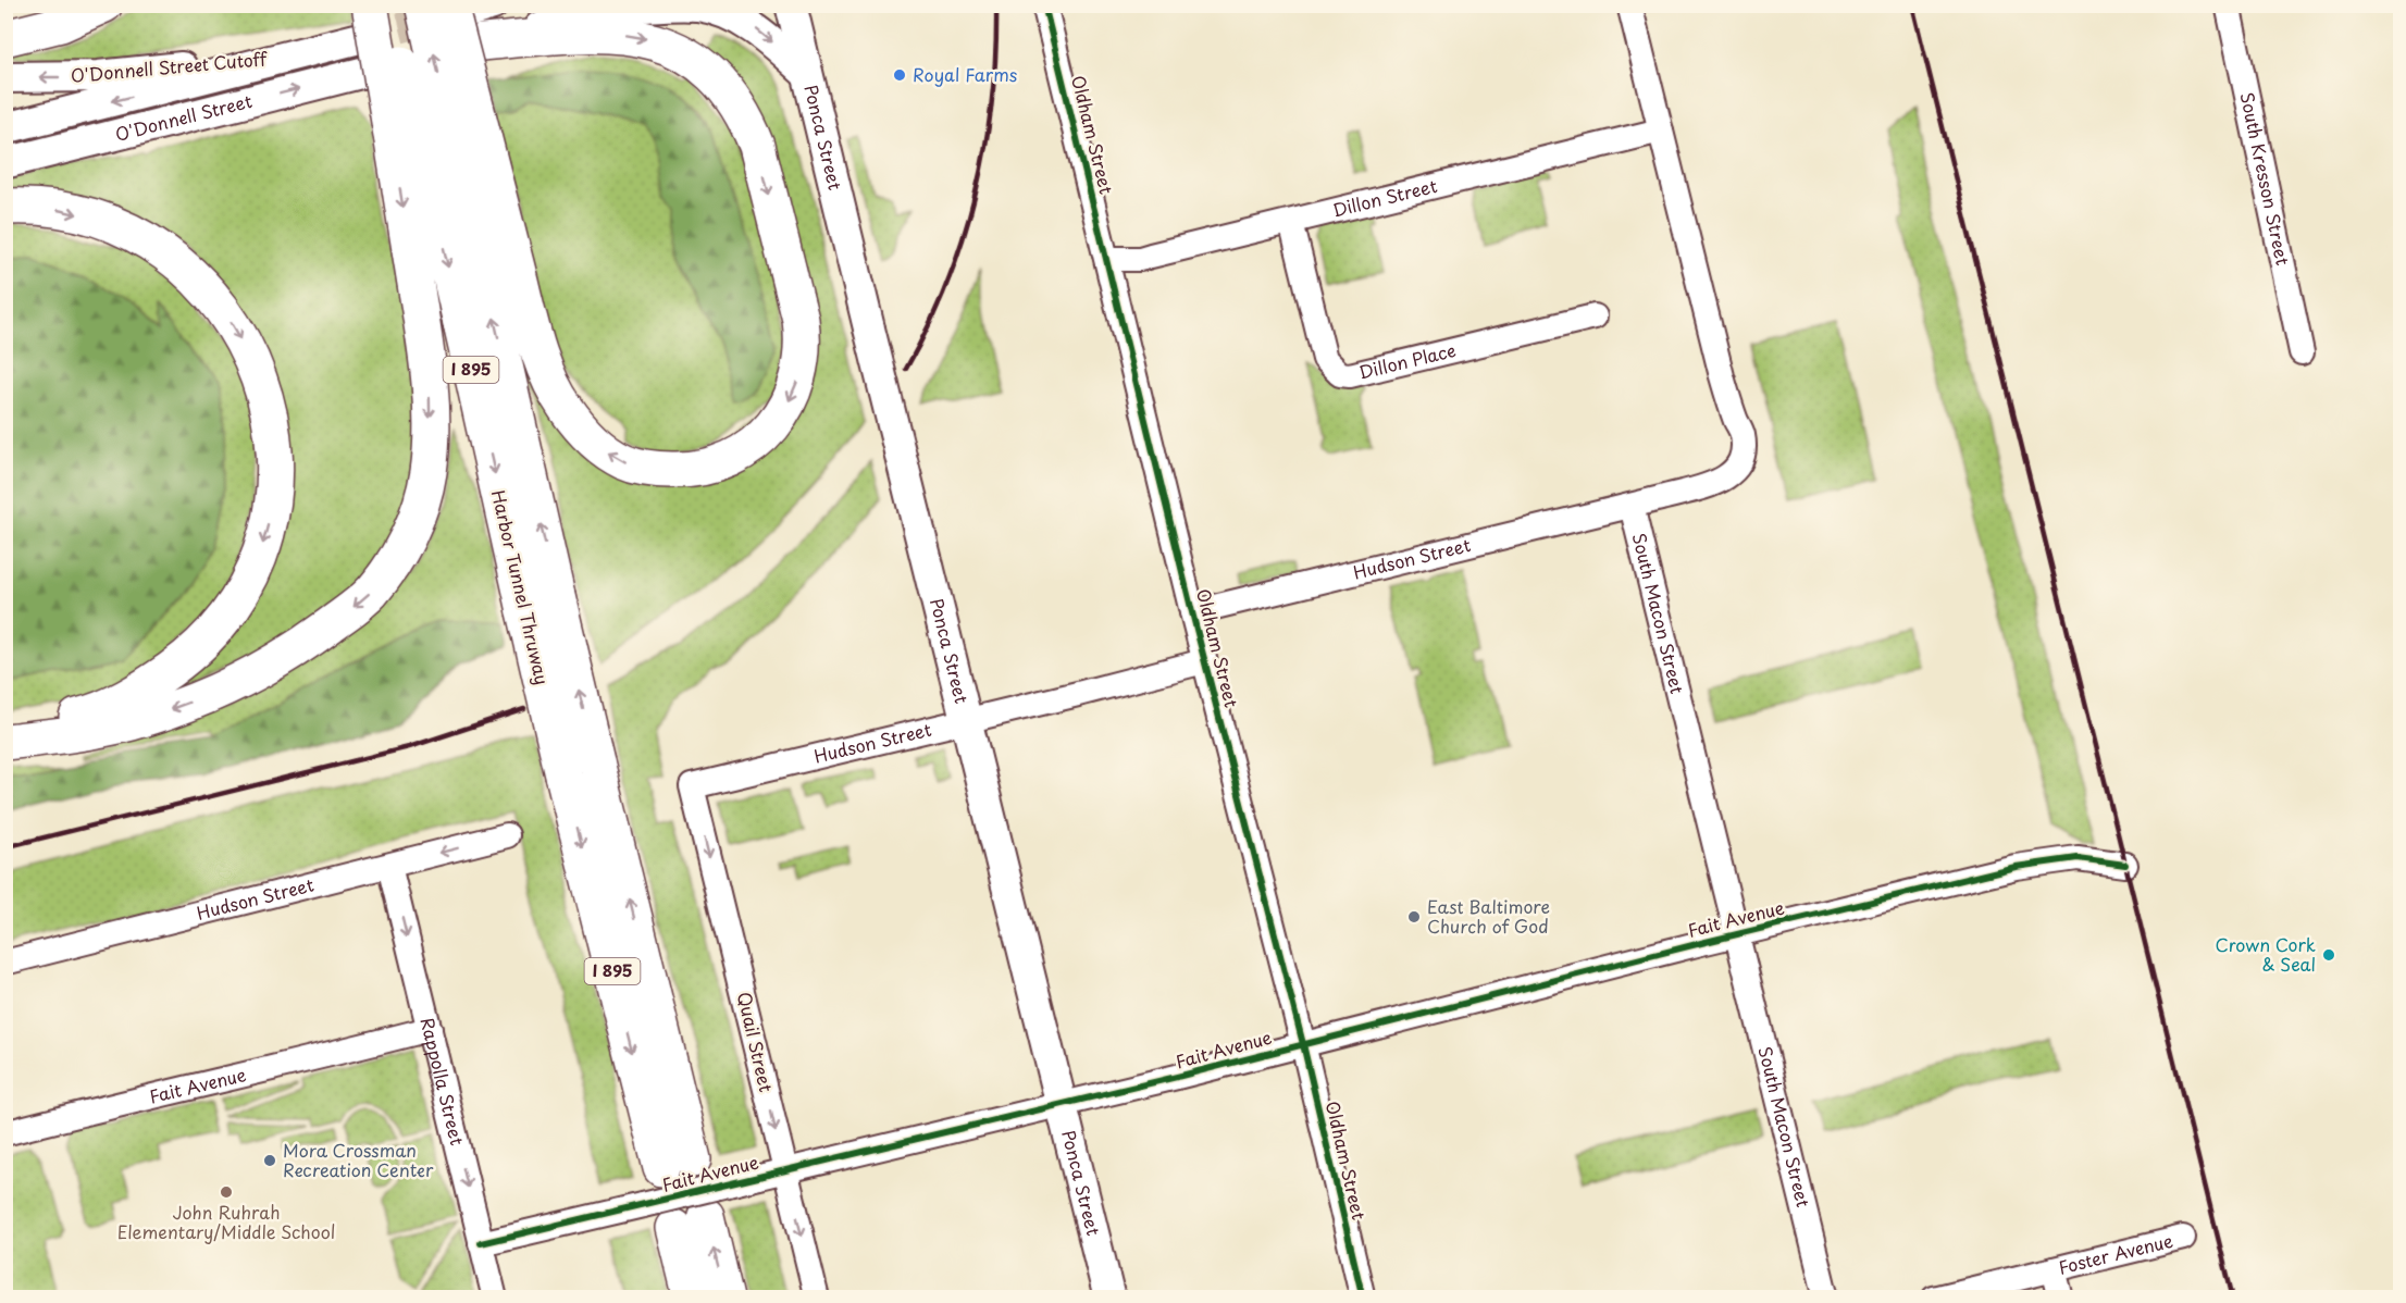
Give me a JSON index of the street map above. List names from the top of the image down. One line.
{"streets":{"highway":["I 895","Harbor Tunnel Thruway"],"main road":["O'Donnell Street Cutoff","O'Donnell Street","Ponca Street"],"street":["Oldham Street","South Kresson Street","Dillon Street","Dillon Place","Hudson Street","South Macon Street","Fait Avenue","Quail Street","Rappolla Street","Foster Avenue"]},"crossings":[["O'Donnell Street Cutoff","O'Donnell Street"],["Oldham Street","Dillon Street"],["Oldham Street","Hudson Street"],["Oldham Street","Fait Avenue"],["Ponca Street","Hudson Street"],["Ponca Street","Fait Avenue"],["Dillon Street","Dillon Place"],["Hudson Street","South Macon Street"],["Hudson Street","Quail Street"],["Hudson Street","Rappolla Street"],["South Macon Street","Fait Avenue"],["Fait Avenue","Quail Street"],["Fait Avenue","Rappolla Street"]],"one_way":["Quail Street","Rappolla Street"],"places":["Royal Farms","East Baltimore Church of God","Crown Cork & Seal","Mora Crossman Recreation Center","John Ruhrah Elementary/Middle School"]}
